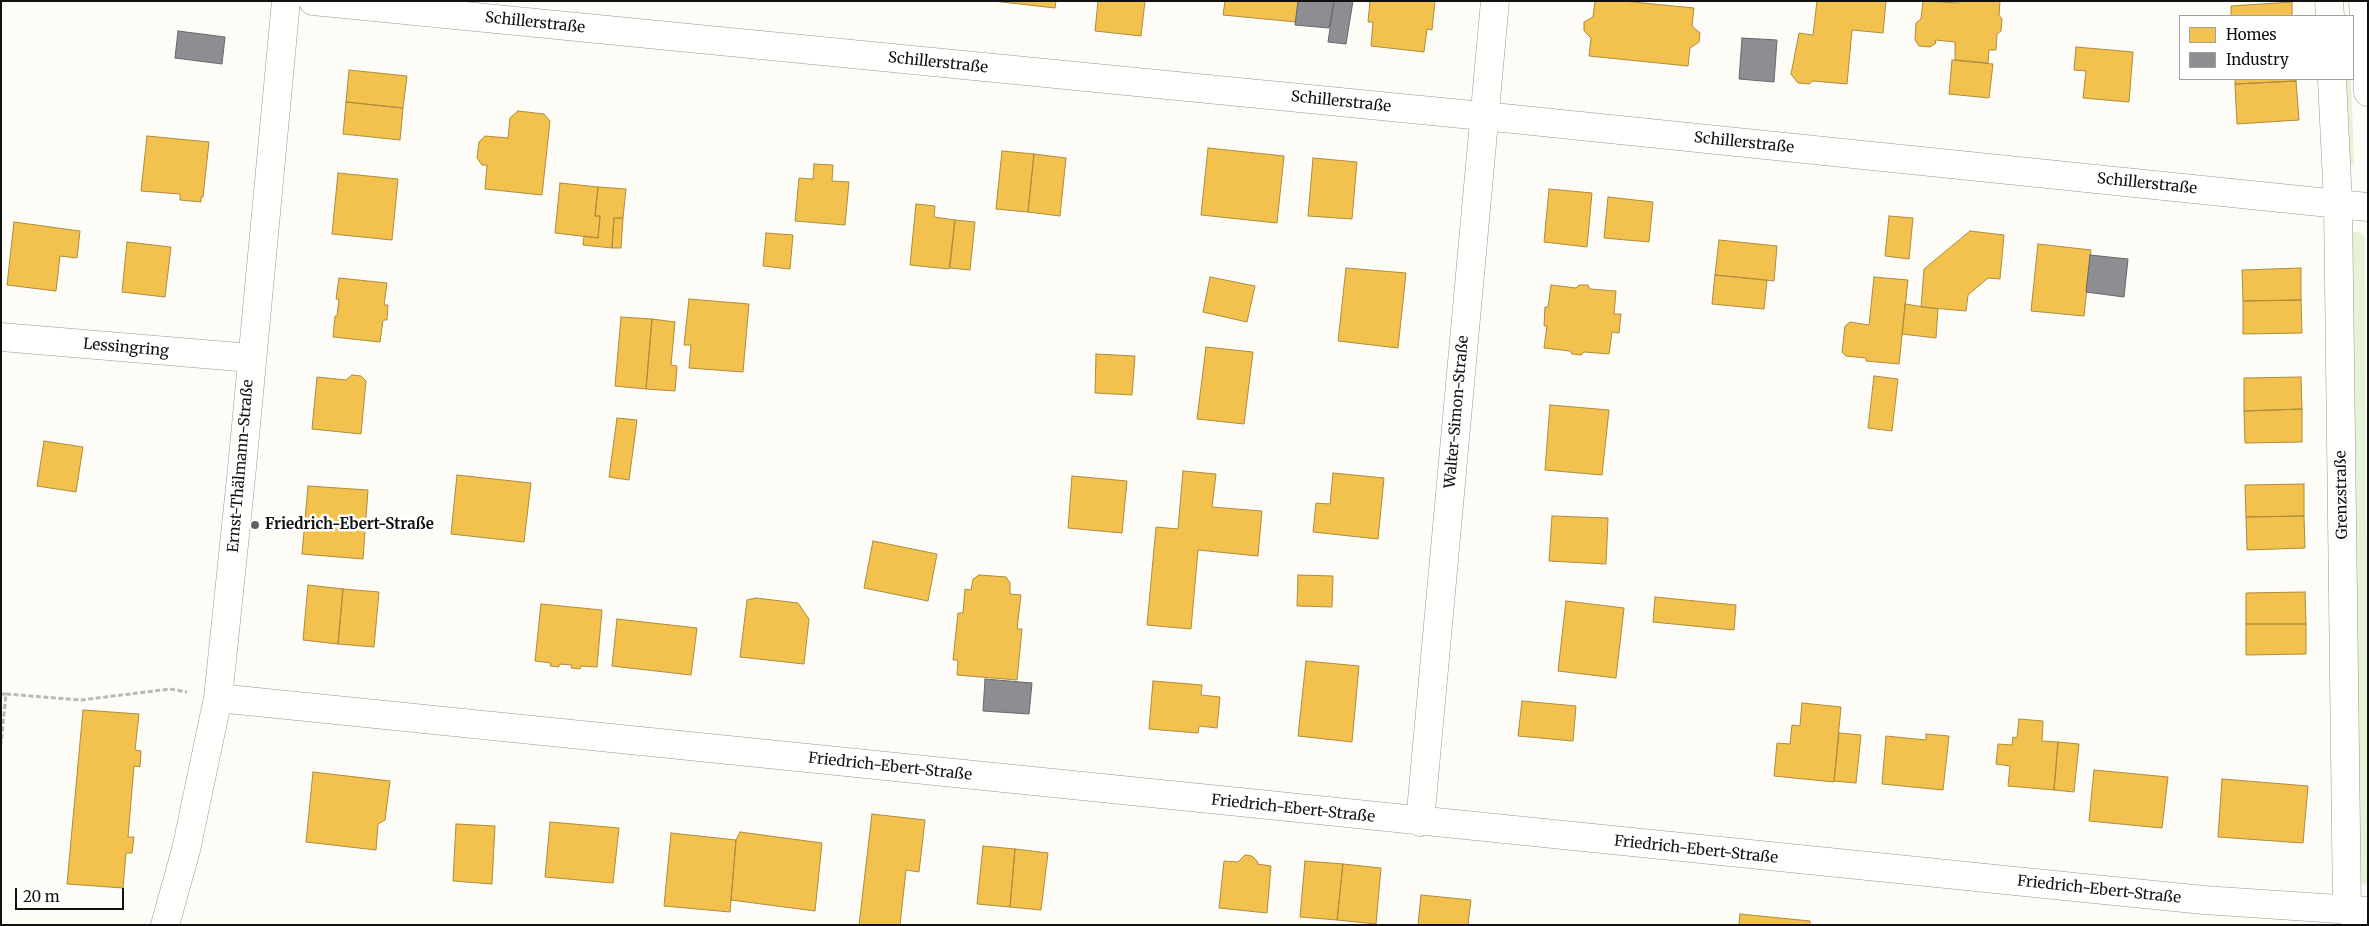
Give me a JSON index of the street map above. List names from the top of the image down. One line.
{"streets":{"street":["Schillerstraße","Lessingring","Walter-Simon-Straße","Ernst-Thälmann-Straße","Grenzstraße","Friedrich-Ebert-Straße"]},"crossings":[["Schillerstraße","Walter-Simon-Straße"],["Schillerstraße","Grenzstraße"],["Lessingring","Ernst-Thälmann-Straße"],["Walter-Simon-Straße","Friedrich-Ebert-Straße"],["Ernst-Thälmann-Straße","Friedrich-Ebert-Straße"],["Grenzstraße","Friedrich-Ebert-Straße"]],"places":["Friedrich-Ebert-Straße"],"legend":["Homes","Industry"],"scale_bar":"20 m"}
